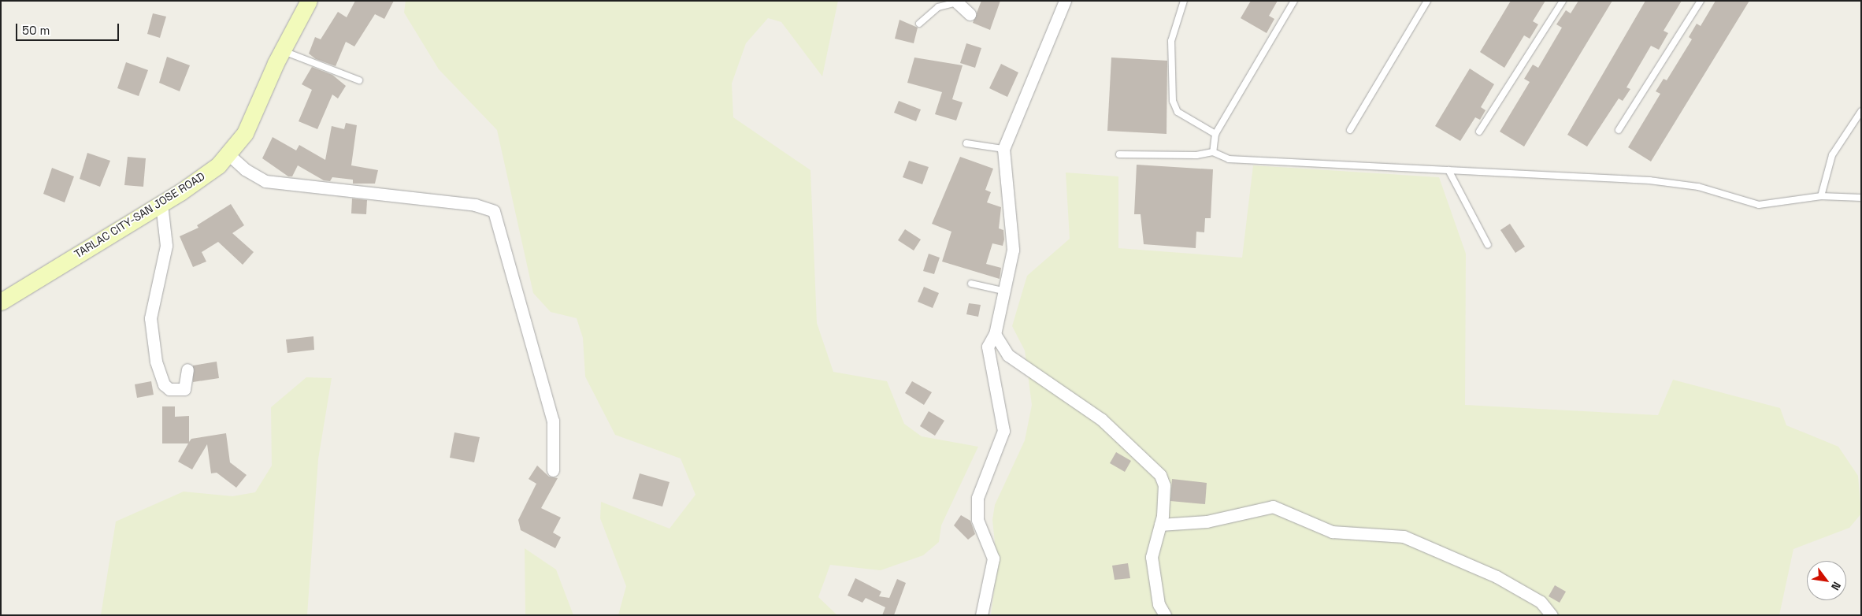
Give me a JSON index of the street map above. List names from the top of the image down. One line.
{"streets":{"main road":["TARLAC CITY-SAN JOSE ROAD"]},"scale_bar":"50 m","north":"bottom right"}
